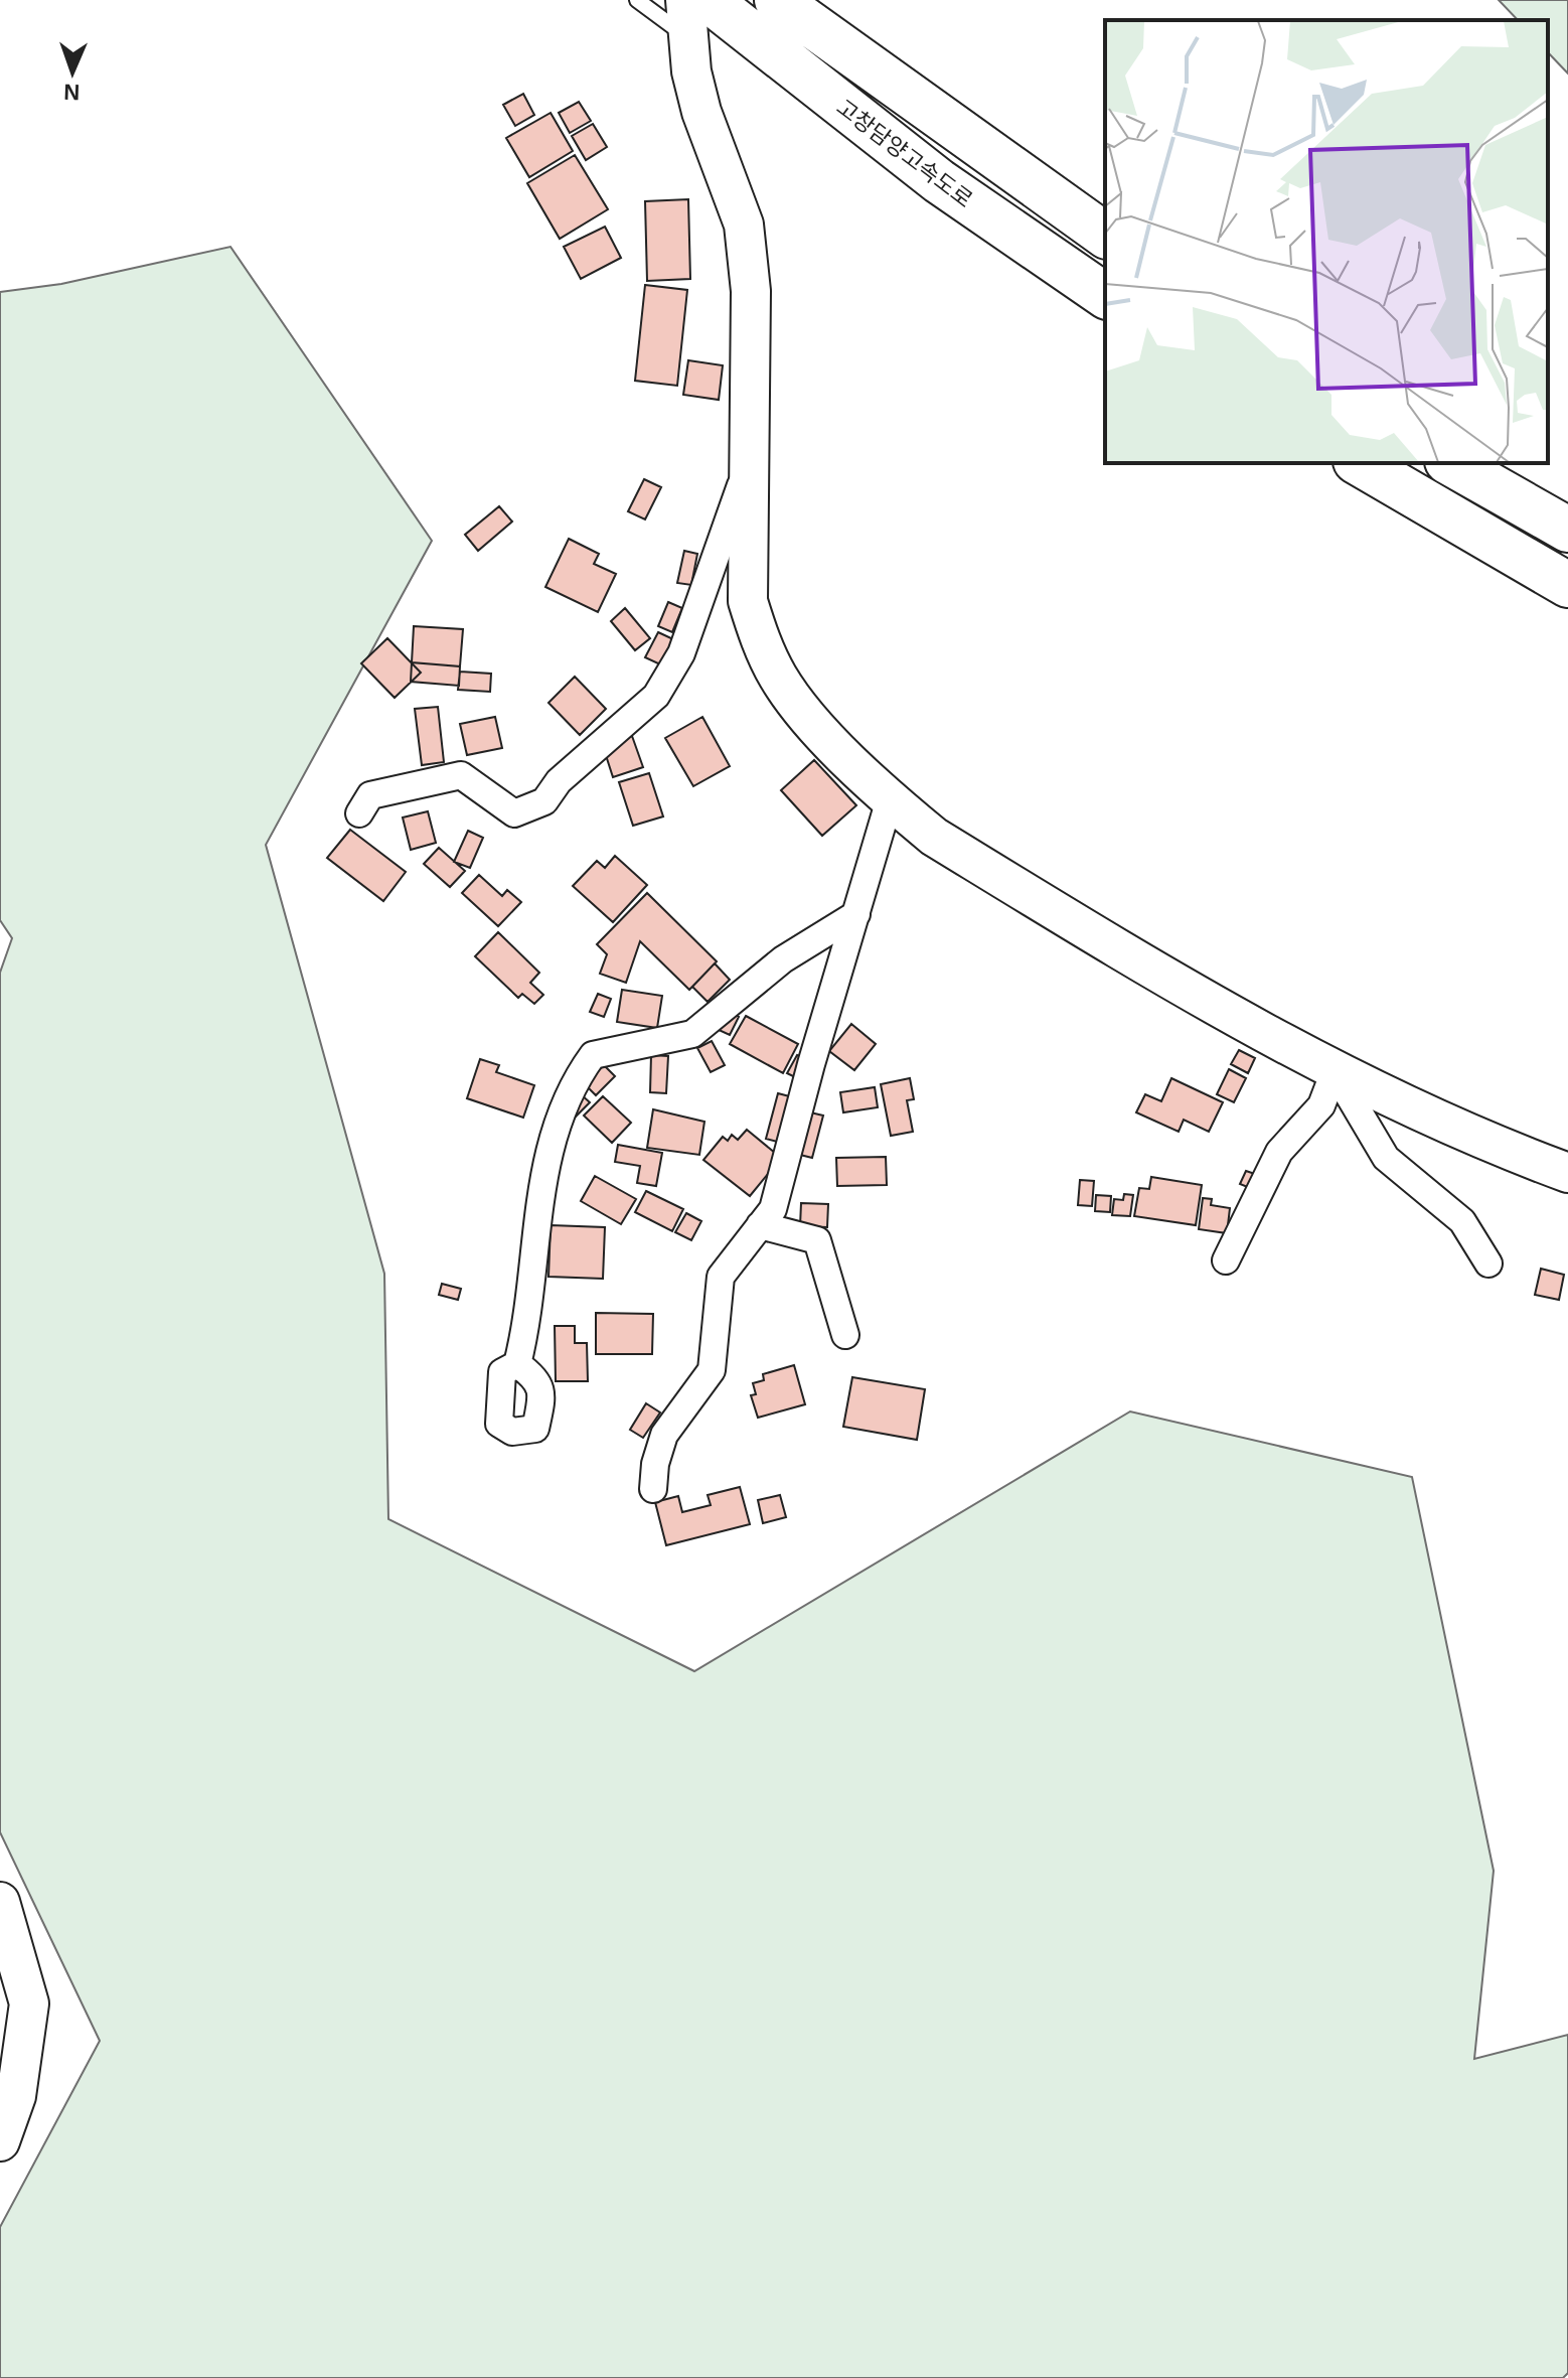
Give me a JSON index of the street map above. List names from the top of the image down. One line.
{"streets":{"highway":["고창담양고속도로"]},"north":"bottom"}
